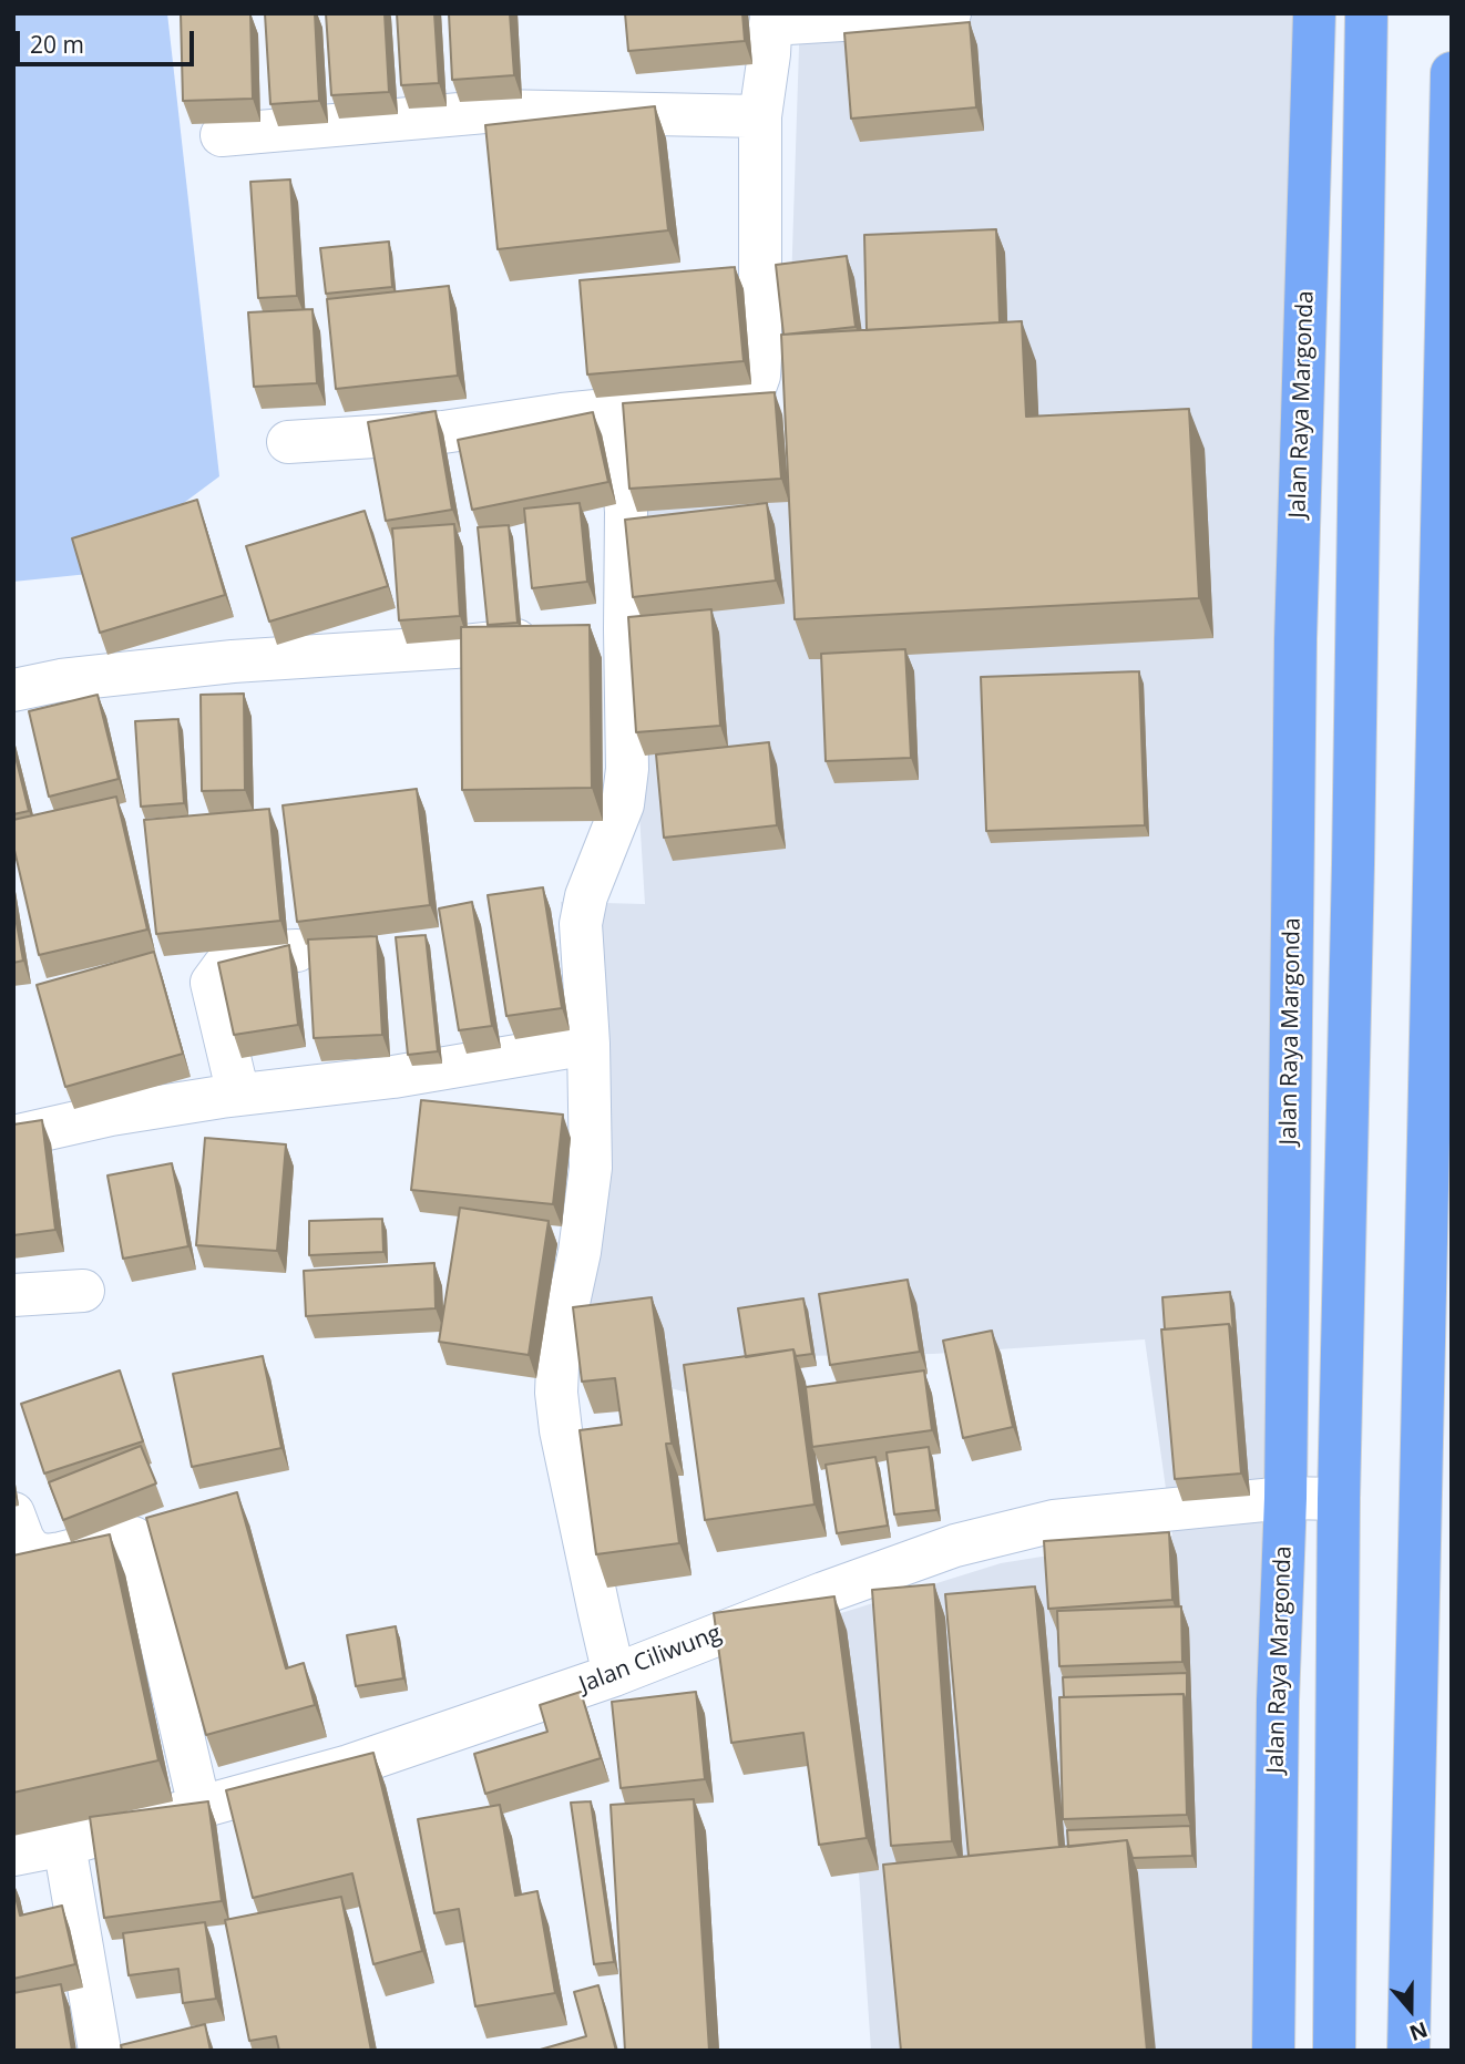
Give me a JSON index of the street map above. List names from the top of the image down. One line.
{"streets":{"highway":["Jalan Raya Margonda"],"street":["Jalan Ciliwung"]},"crossings":[["Jalan Raya Margonda","Jalan Ciliwung"]],"scale_bar":"20 m","north":"bottom"}
